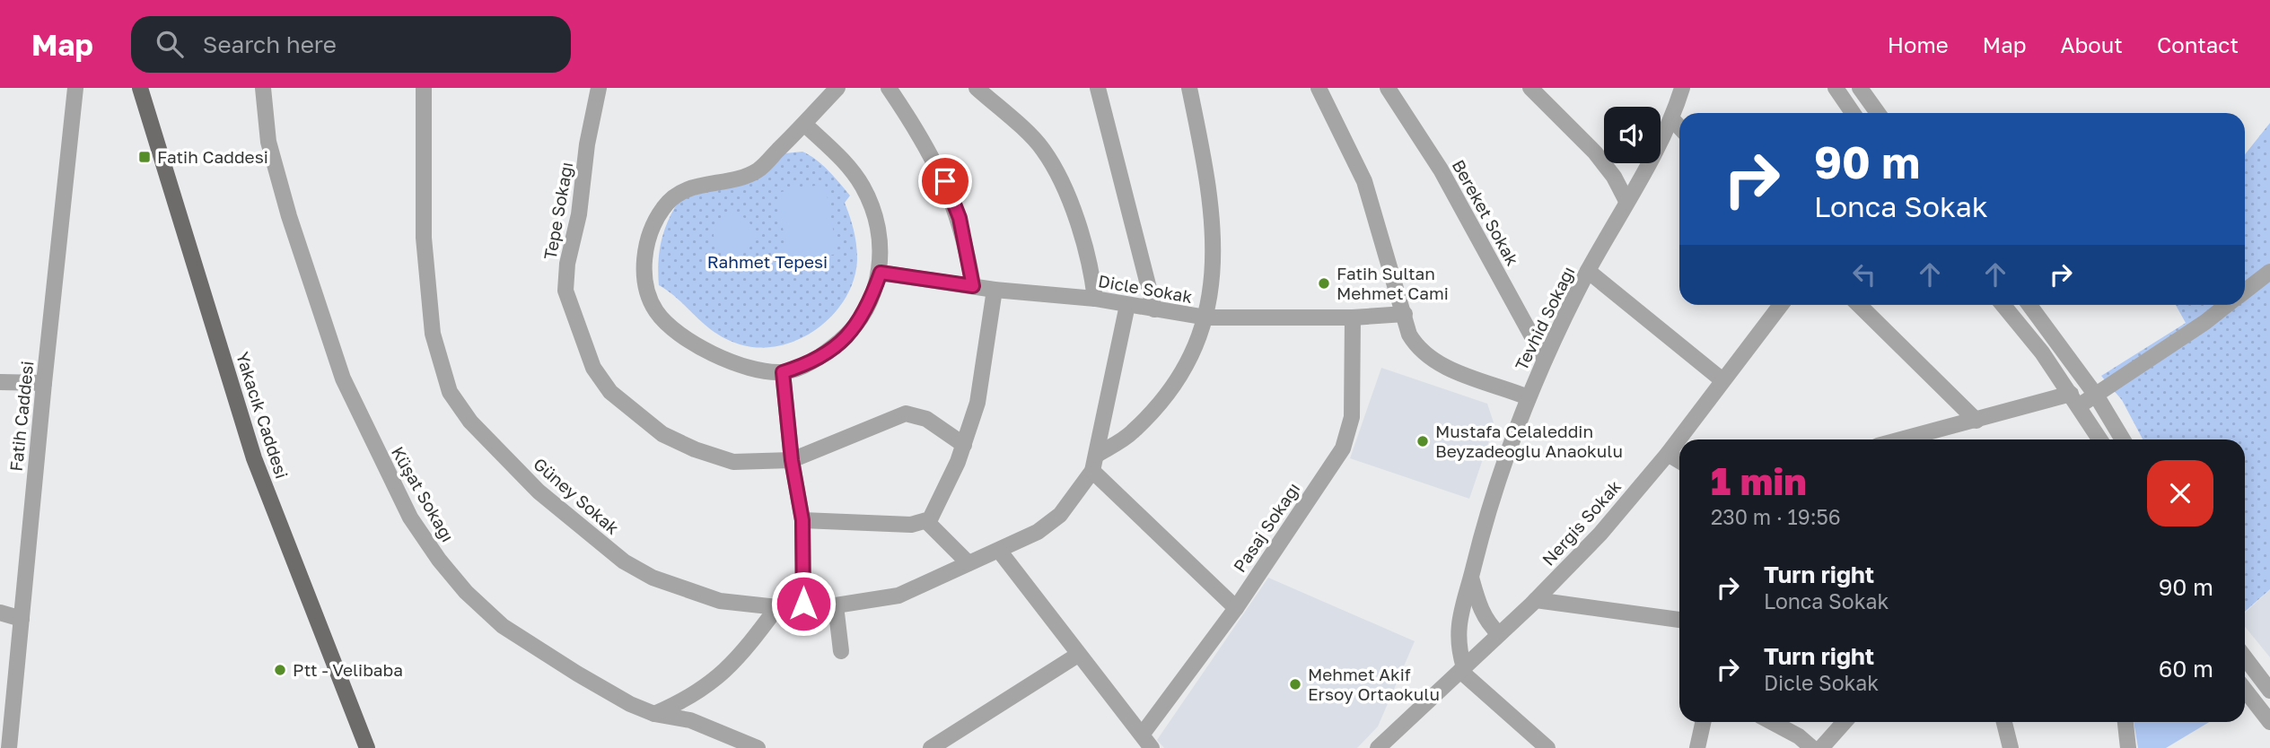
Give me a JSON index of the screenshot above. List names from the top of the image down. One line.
{"streets":{"main road":["Yakacık Caddesi"],"street":["Tepe Sokağı","Bereket Sokak","Dicle Sokak","Tevhid Sokağı","Fatih Caddesi","Küşat Sokağı","Güney Sokak","Nergis Sokak","Pasaj Sokağı"]},"crossings":[["Bereket Sokak","Tevhid Sokağı"],["Dicle Sokak","Pasaj Sokağı"],["Tevhid Sokağı","Nergis Sokak"]],"parks":["Rahmet Tepesi"],"places":{"transit":["Fati̇h Caddesi̇"],"other":["Fatih Sultan Mehmet Cami","Mustafa Celaleddin Beyzadeoğlu Anaokulu","Ptt - Velibaba","Mehmet Akif Ersoy Ortaokulu"]},"page":{"header":"Map","search":"Search here","nav":["Home","Map","About","Contact"],"turn":["90 m","Lonca Sokak"],"heading":["1 min","230 m · 19:56"],"list":[{"name":"Turn right","note":"Lonca Sokak","value":"90 m"},{"name":"Turn right","note":"Dicle Sokak","value":"60 m"}]}}
